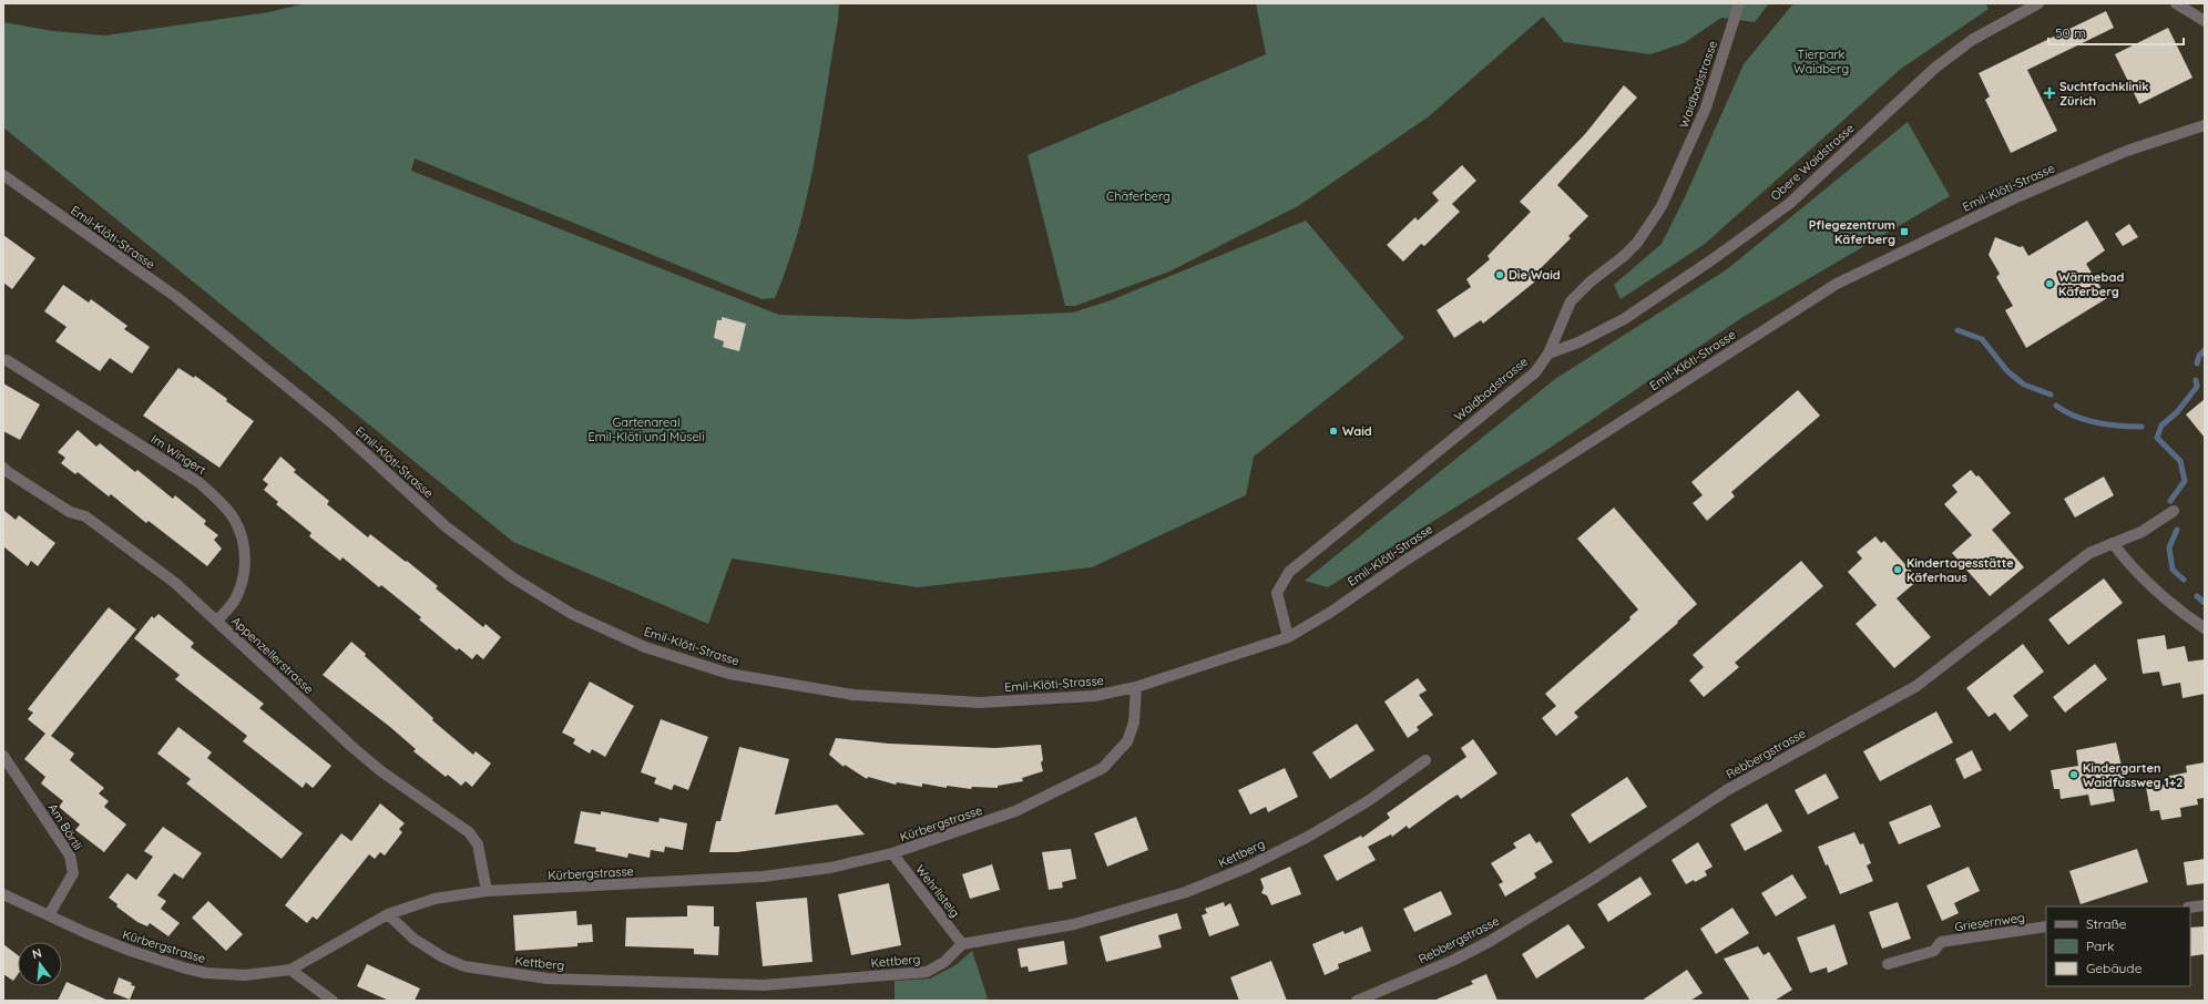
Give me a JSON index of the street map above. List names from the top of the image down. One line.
{"streets":{"street":["Waidbadstrasse","Obere Waidstrasse","Emil-Klöti-Strasse","Im Wingert","Appenzellerstrasse","Rebbergstrasse","Kürbergstrasse","Am Börtli","Kettberg","Wehrlisteig","Griesernweg"]},"crossings":[["Waidbadstrasse","Obere Waidstrasse"],["Waidbadstrasse","Emil-Klöti-Strasse"],["Emil-Klöti-Strasse","Kürbergstrasse"],["Im Wingert","Appenzellerstrasse"],["Appenzellerstrasse","Kürbergstrasse"],["Kürbergstrasse","Am Börtli"],["Kürbergstrasse","Kettberg"],["Kürbergstrasse","Wehrlisteig"],["Kettberg","Wehrlisteig"]],"parks":["Tierpark Waidberg","Chäferberg","Gartenareal Emil-Klöti und Müseli"],"places":{"health":["Suchtfachklinik Zürich"],"transit":["Pflegezentrum Käferberg"],"other":["Die Waid","Wärmebad Käferberg","Waid","Kindertagesstätte Käferhaus","Kindergarten Waidfussweg 1+2"]},"legend":["Straße","Park","Gebäude"],"scale_bar":"50 m","north":"top"}
